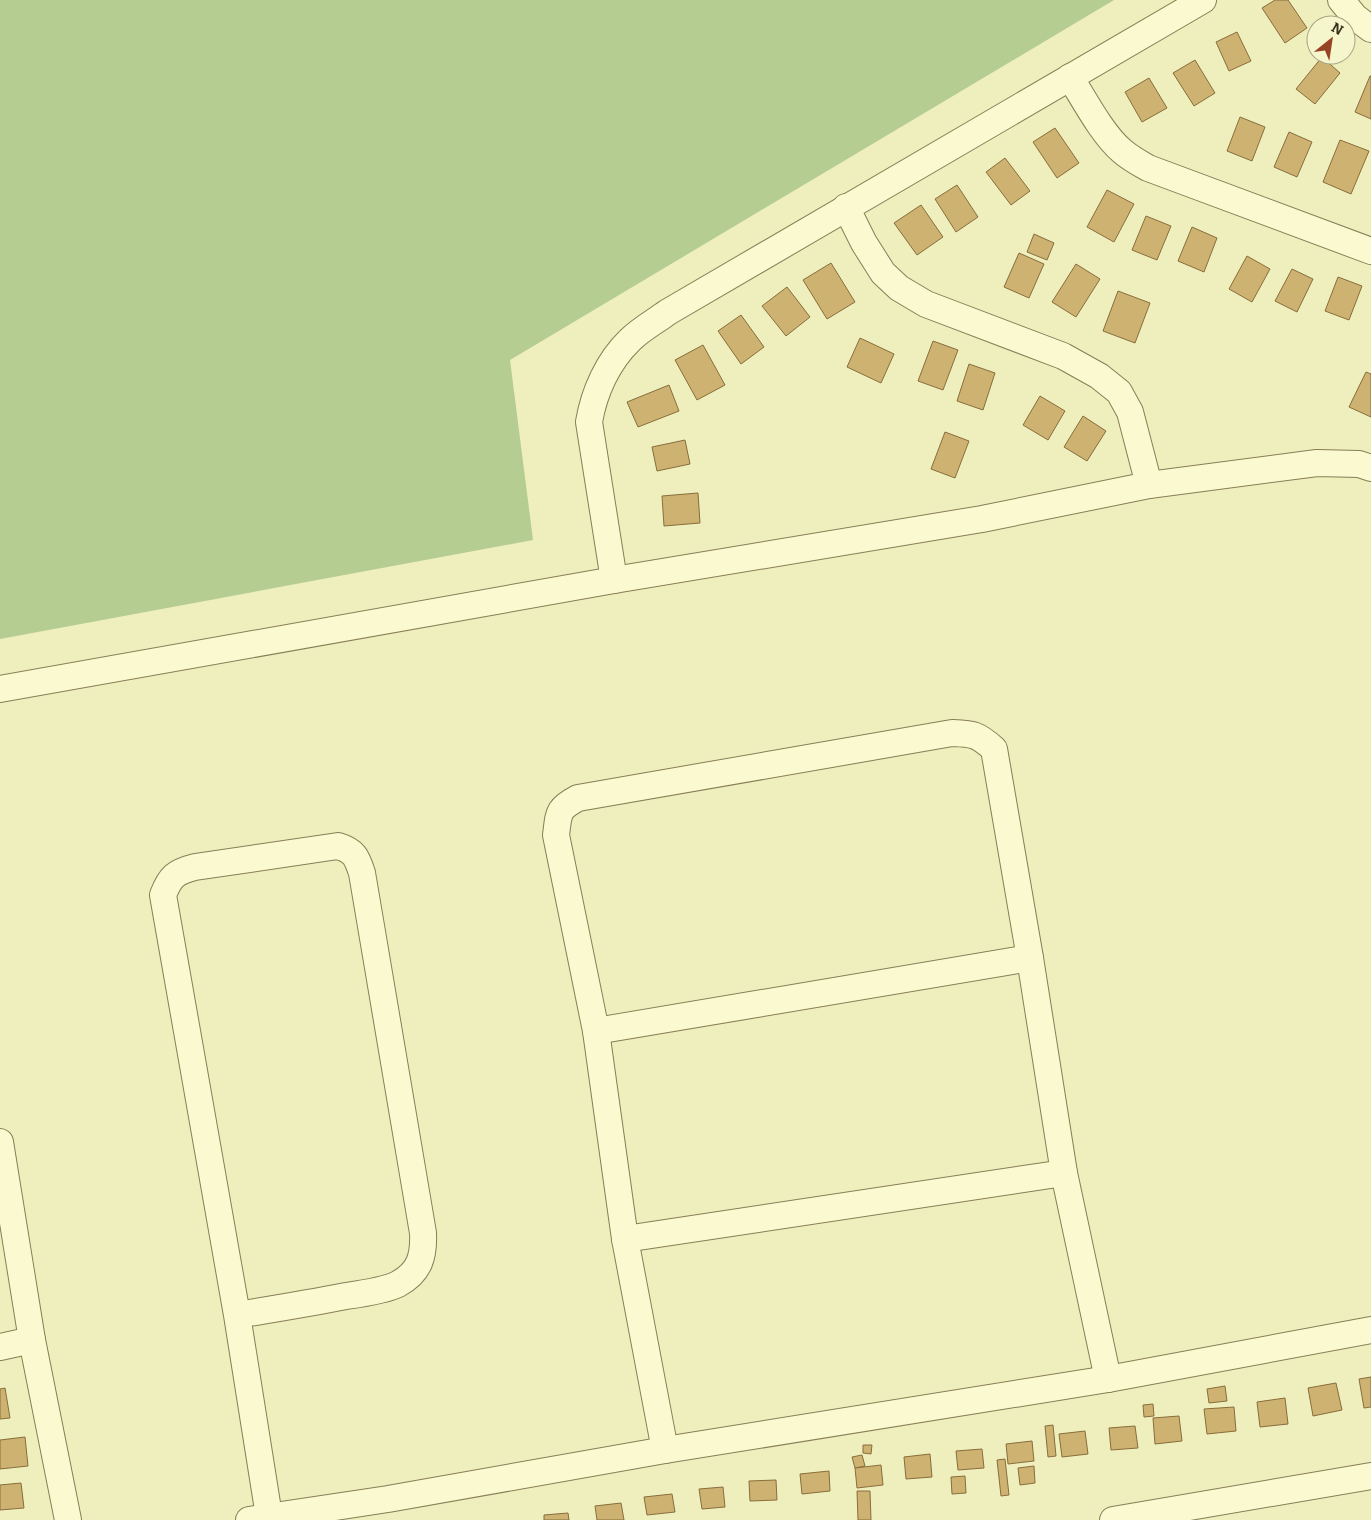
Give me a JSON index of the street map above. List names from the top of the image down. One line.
{"north":"top right"}
